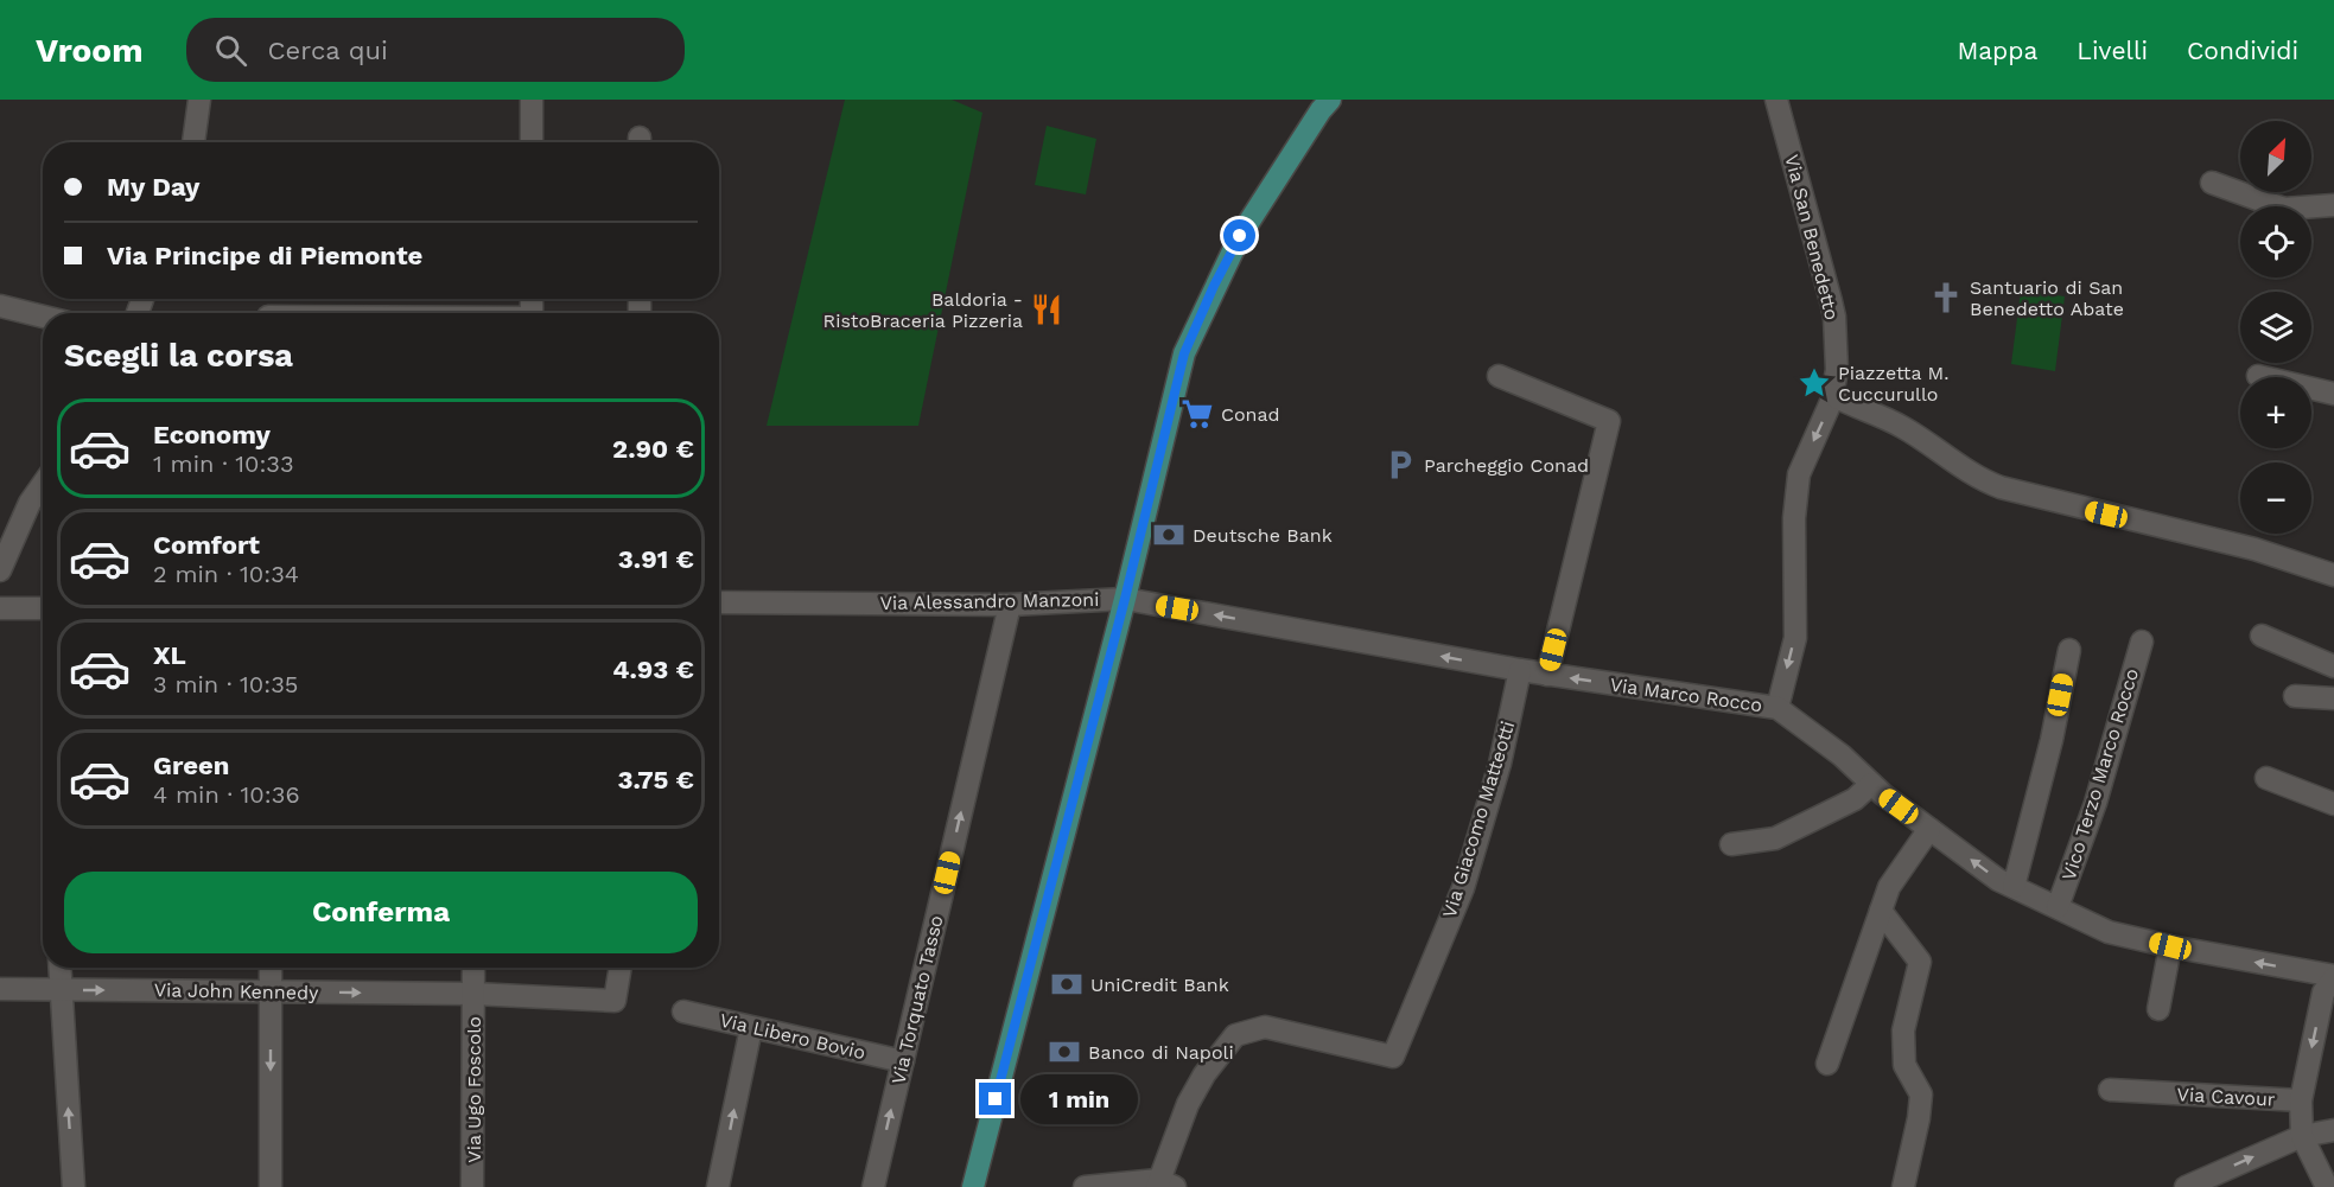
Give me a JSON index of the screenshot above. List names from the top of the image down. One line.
{"streets":{"street":["Via San Benedetto","Via Alessandro Manzoni","Via Marco Rocco","Vico Terzo Marco Rocco","Via Giacomo Matteotti","Via John Kennedy","Via Torquato Tasso","Via Libero Bovio","Via Ugo Foscolo","Via Cavour"]},"crossings":[["Via San Benedetto","Via Marco Rocco"],["Via Alessandro Manzoni","Via Marco Rocco"],["Via Alessandro Manzoni","Via Giacomo Matteotti"],["Via Alessandro Manzoni","Via Torquato Tasso"],["Via Marco Rocco","Vico Terzo Marco Rocco"],["Via Marco Rocco","Via Giacomo Matteotti"],["Via Marco Rocco","Via Cavour"],["Via John Kennedy","Via Ugo Foscolo"],["Via Torquato Tasso","Via Libero Bovio"]],"one_way":["Via San Benedetto","Via Alessandro Manzoni","Via Marco Rocco","Via John Kennedy","Via Torquato Tasso"],"places":{"church":["Santuario di San Benedetto Abate"],"restaurant":["Baldoria - RistoBraceria Pizzeria"],"place":["Piazzetta M. Cuccurullo"],"supermarket":["Conad"],"parking":["Parcheggio Conad"],"bank":["Deutsche Bank","UniCredit Bank","Banco di Napoli"]},"north":"top right","page":{"header":"Vroom","search":"Cerca qui","nav":["Mappa","Livelli","Condividi"],"map_buttons":["+","−"],"banner":["My Day","Via Principe di Piemonte"],"heading":"Scegli la corsa","list":[{"name":"Economy","note":"1 min · 10:33","value":"2.90 €"},{"name":"Comfort","note":"2 min · 10:34","value":"3.91 €"},{"name":"XL","note":"3 min · 10:35","value":"4.93 €"},{"name":"Green","note":"4 min · 10:36","value":"3.75 €"}],"buttons":"Conferma","bubble":"1 min"}}
